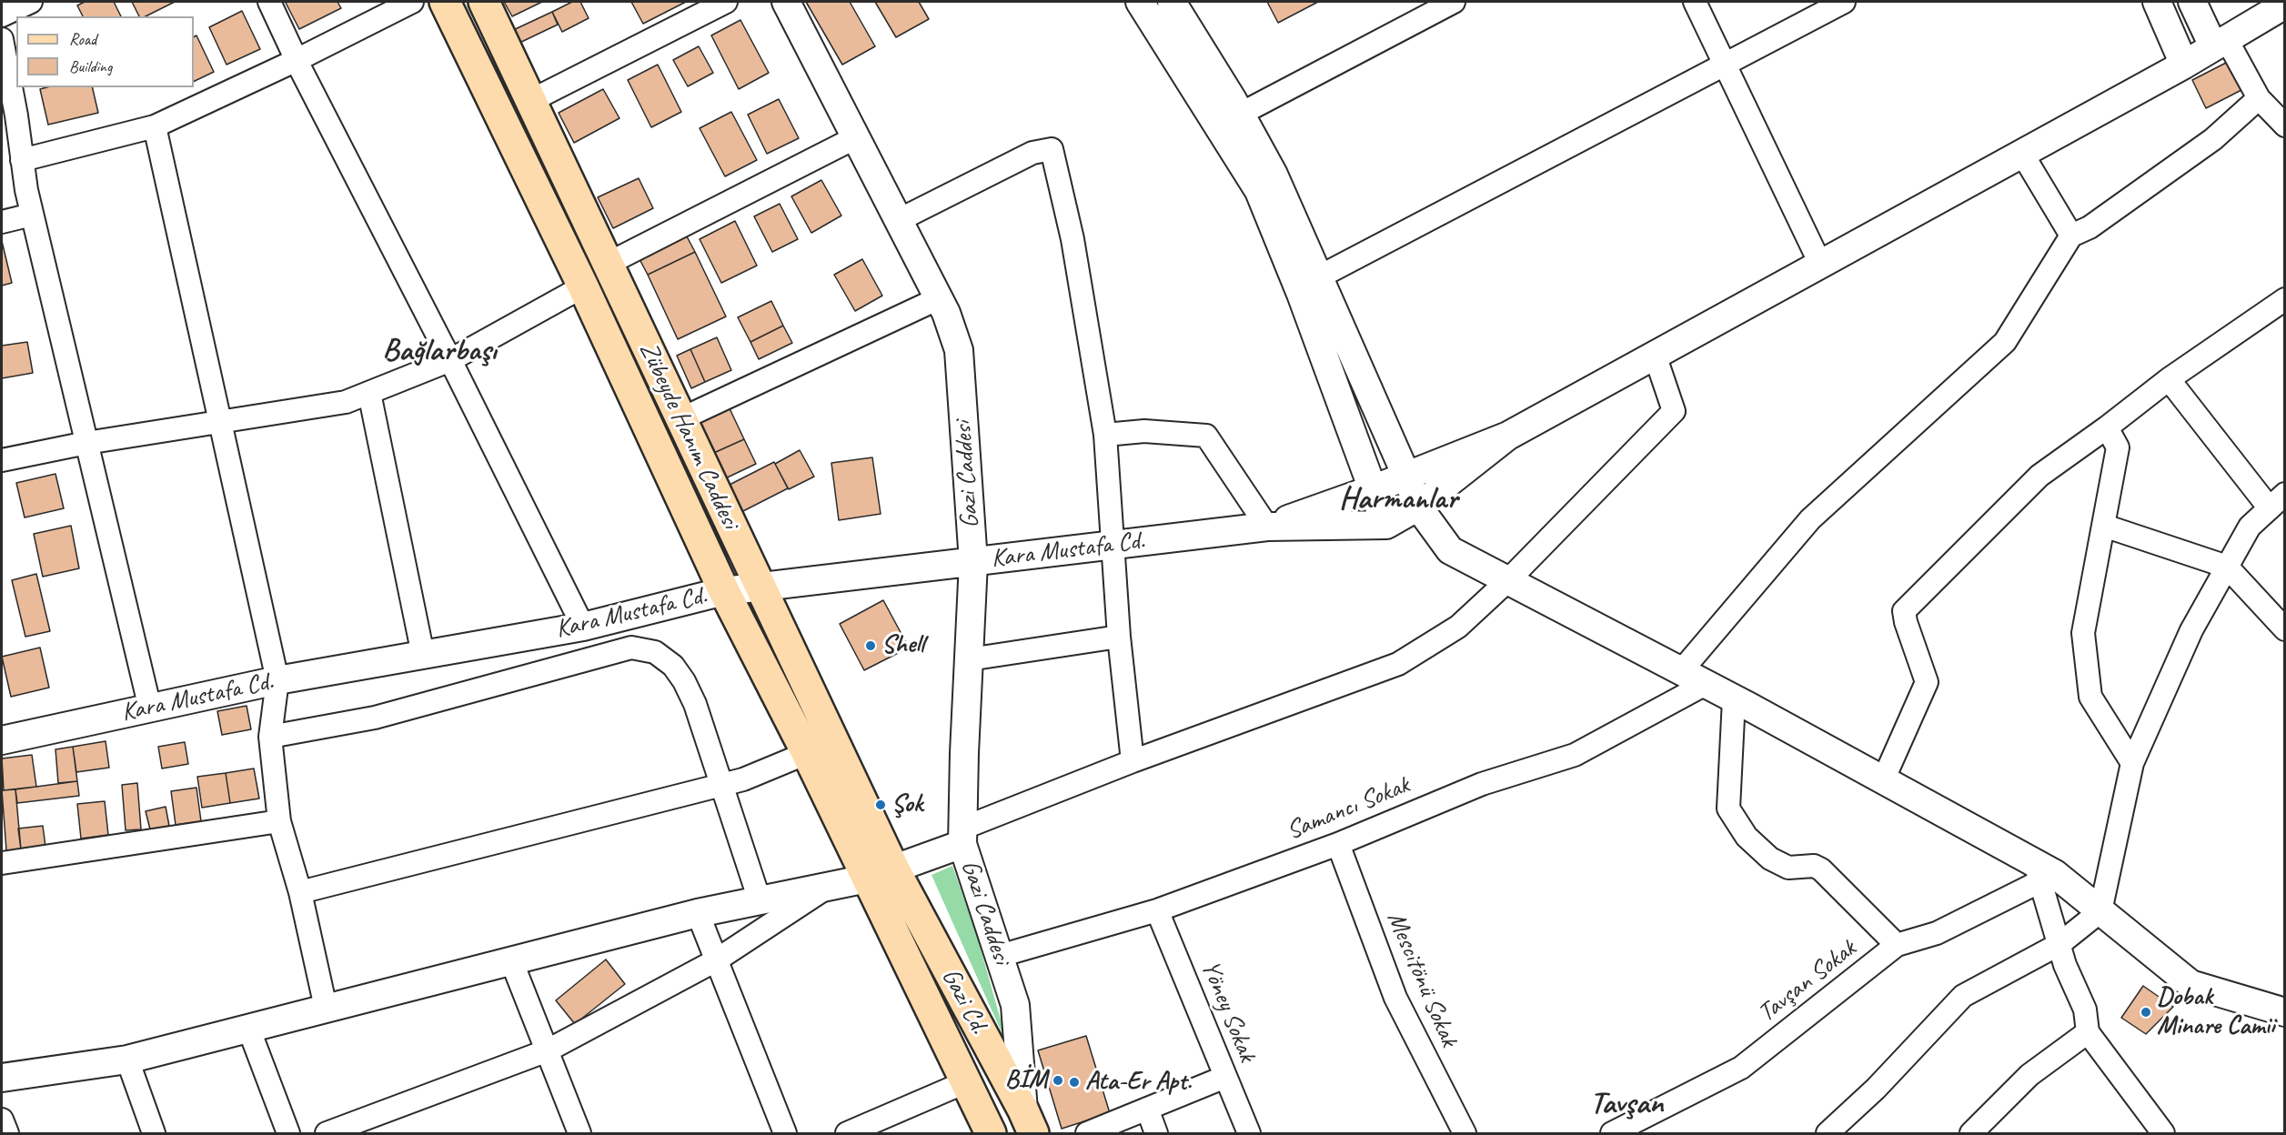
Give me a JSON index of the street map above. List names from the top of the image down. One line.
{"streets":{"main road":["Zübeyde Hanım Caddesi","Gazi Cd."],"street":["Gazi Caddesi","Kara Mustafa Cd.","Samancı Sokak","Mescitönü Sokak","Tavşan Sokak","Yöney Sokak"]},"crossings":[["Zübeyde Hanım Caddesi","Kara Mustafa Cd."],["Zübeyde Hanım Caddesi","Gazi Cd."],["Gazi Caddesi","Kara Mustafa Cd."],["Gazi Caddesi","Samancı Sokak"],["Gazi Caddesi","Gazi Cd."],["Samancı Sokak","Mescitönü Sokak"],["Samancı Sokak","Yöney Sokak"]],"districts":["Bağlarbaşı","Harmanlar","Tavşan"],"places":["Shell","Şok","Dobak Minare Camii","BİM","Ata-Er Apt."],"legend":["Road","Building"]}
